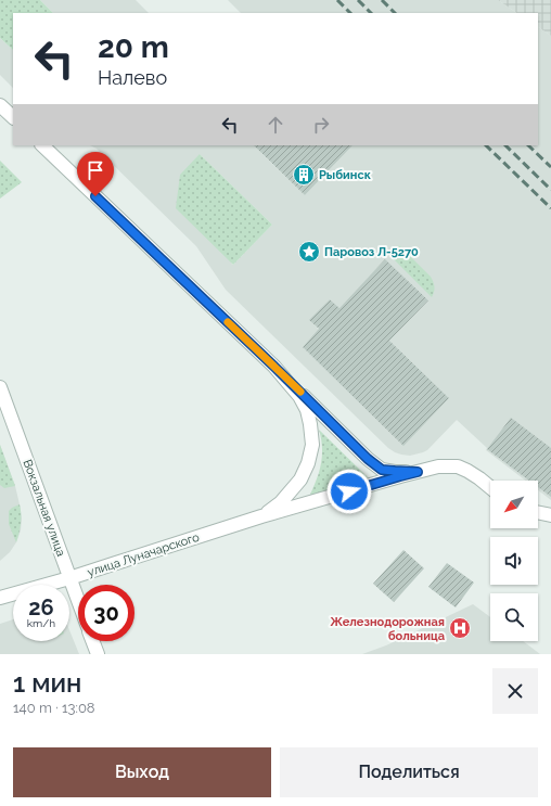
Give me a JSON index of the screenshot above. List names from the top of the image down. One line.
{"streets":{"street":["Вокзальная улица","улица Луначарского"]},"crossings":[["Вокзальная улица","улица Луначарского"]],"places":{"building":["Рыбинск"],"place":["Паровоз Л-5270"],"hospital":["Железнодорожная больница"]},"north":"bottom left","page":{"turn":["20 m","Налево"],"speed":"26 km/h","limit":"30","heading":["1 мин","140 m · 13:08"],"buttons":["Выход","Поделиться"]}}
